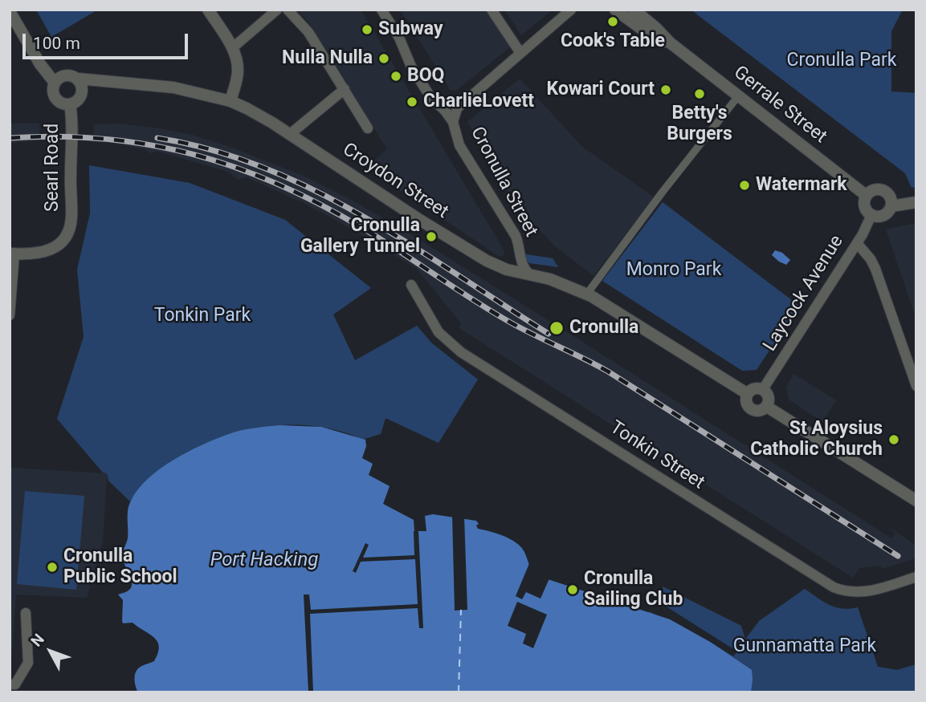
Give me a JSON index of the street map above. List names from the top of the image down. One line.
{"streets":{"street":["Gerrale Street","Searl Road","Croydon Street","Cronulla Street","Laycock Avenue","Tonkin Street"]},"crossings":[["Gerrale Street","Laycock Avenue"],["Searl Road","Croydon Street"],["Croydon Street","Cronulla Street"]],"water":["Port Hacking"],"parks":["Cronulla Park","Monro Park","Tonkin Park","Gunnamatta Park"],"places":["Cook's Table","Subway","Nulla Nulla","BOQ","Kowari Court","Betty's Burgers","CharlieLovett","Watermark","Cronulla Gallery Tunnel","Cronulla","St Aloysius Catholic Church","Cronulla Public School","Cronulla Sailing Club"],"scale_bar":"100 m","north":"top left"}
